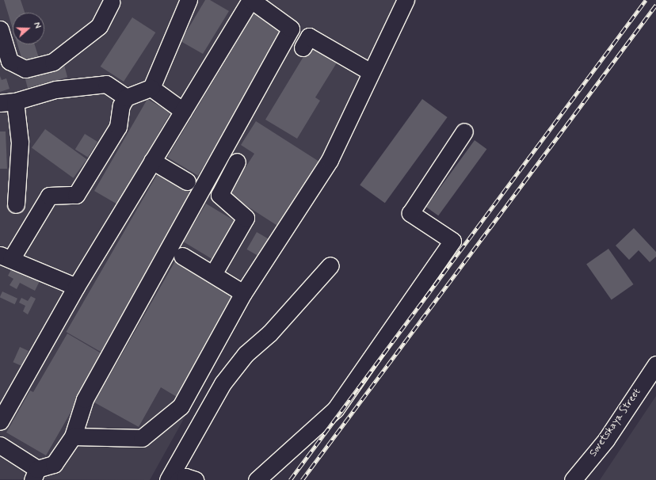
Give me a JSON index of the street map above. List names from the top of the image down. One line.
{"streets":{"street":["Sovetskaya Street"]},"north":"right"}
